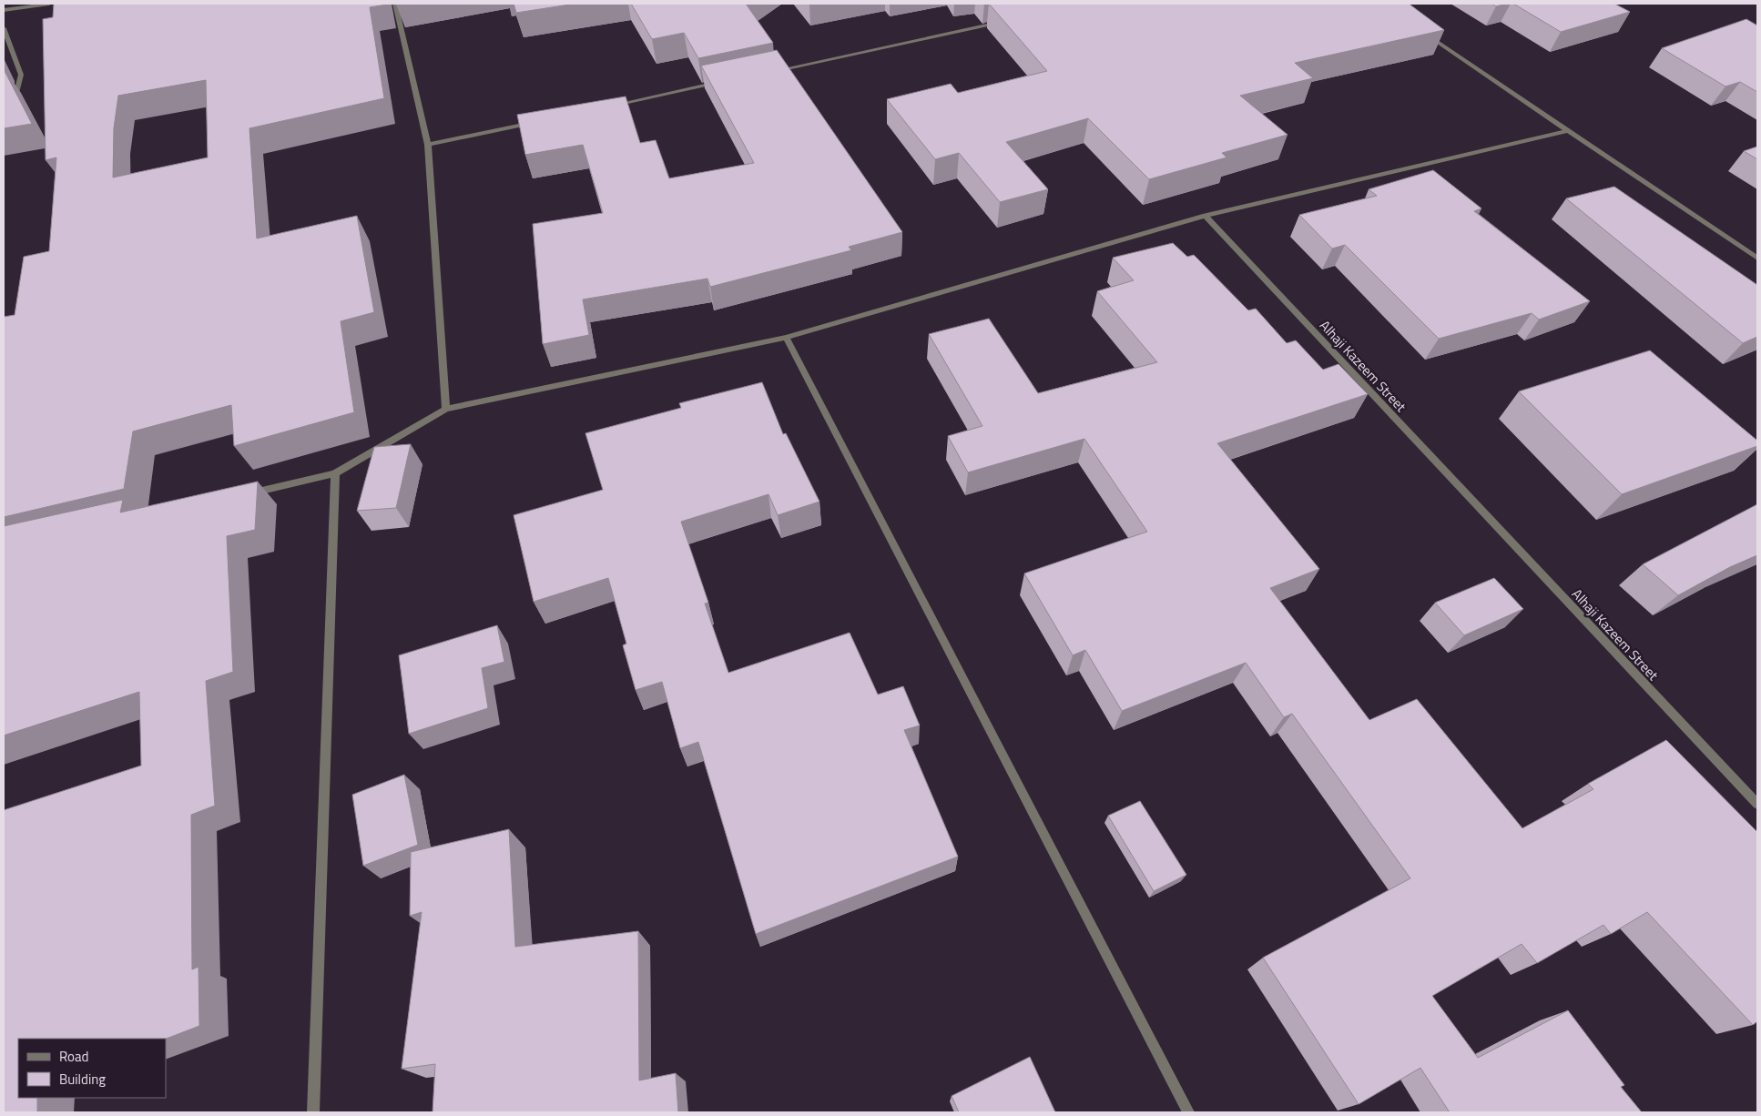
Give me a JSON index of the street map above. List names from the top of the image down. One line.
{"streets":{"street":["Alhaji Kazeem Street"]},"legend":["Road","Building"]}
